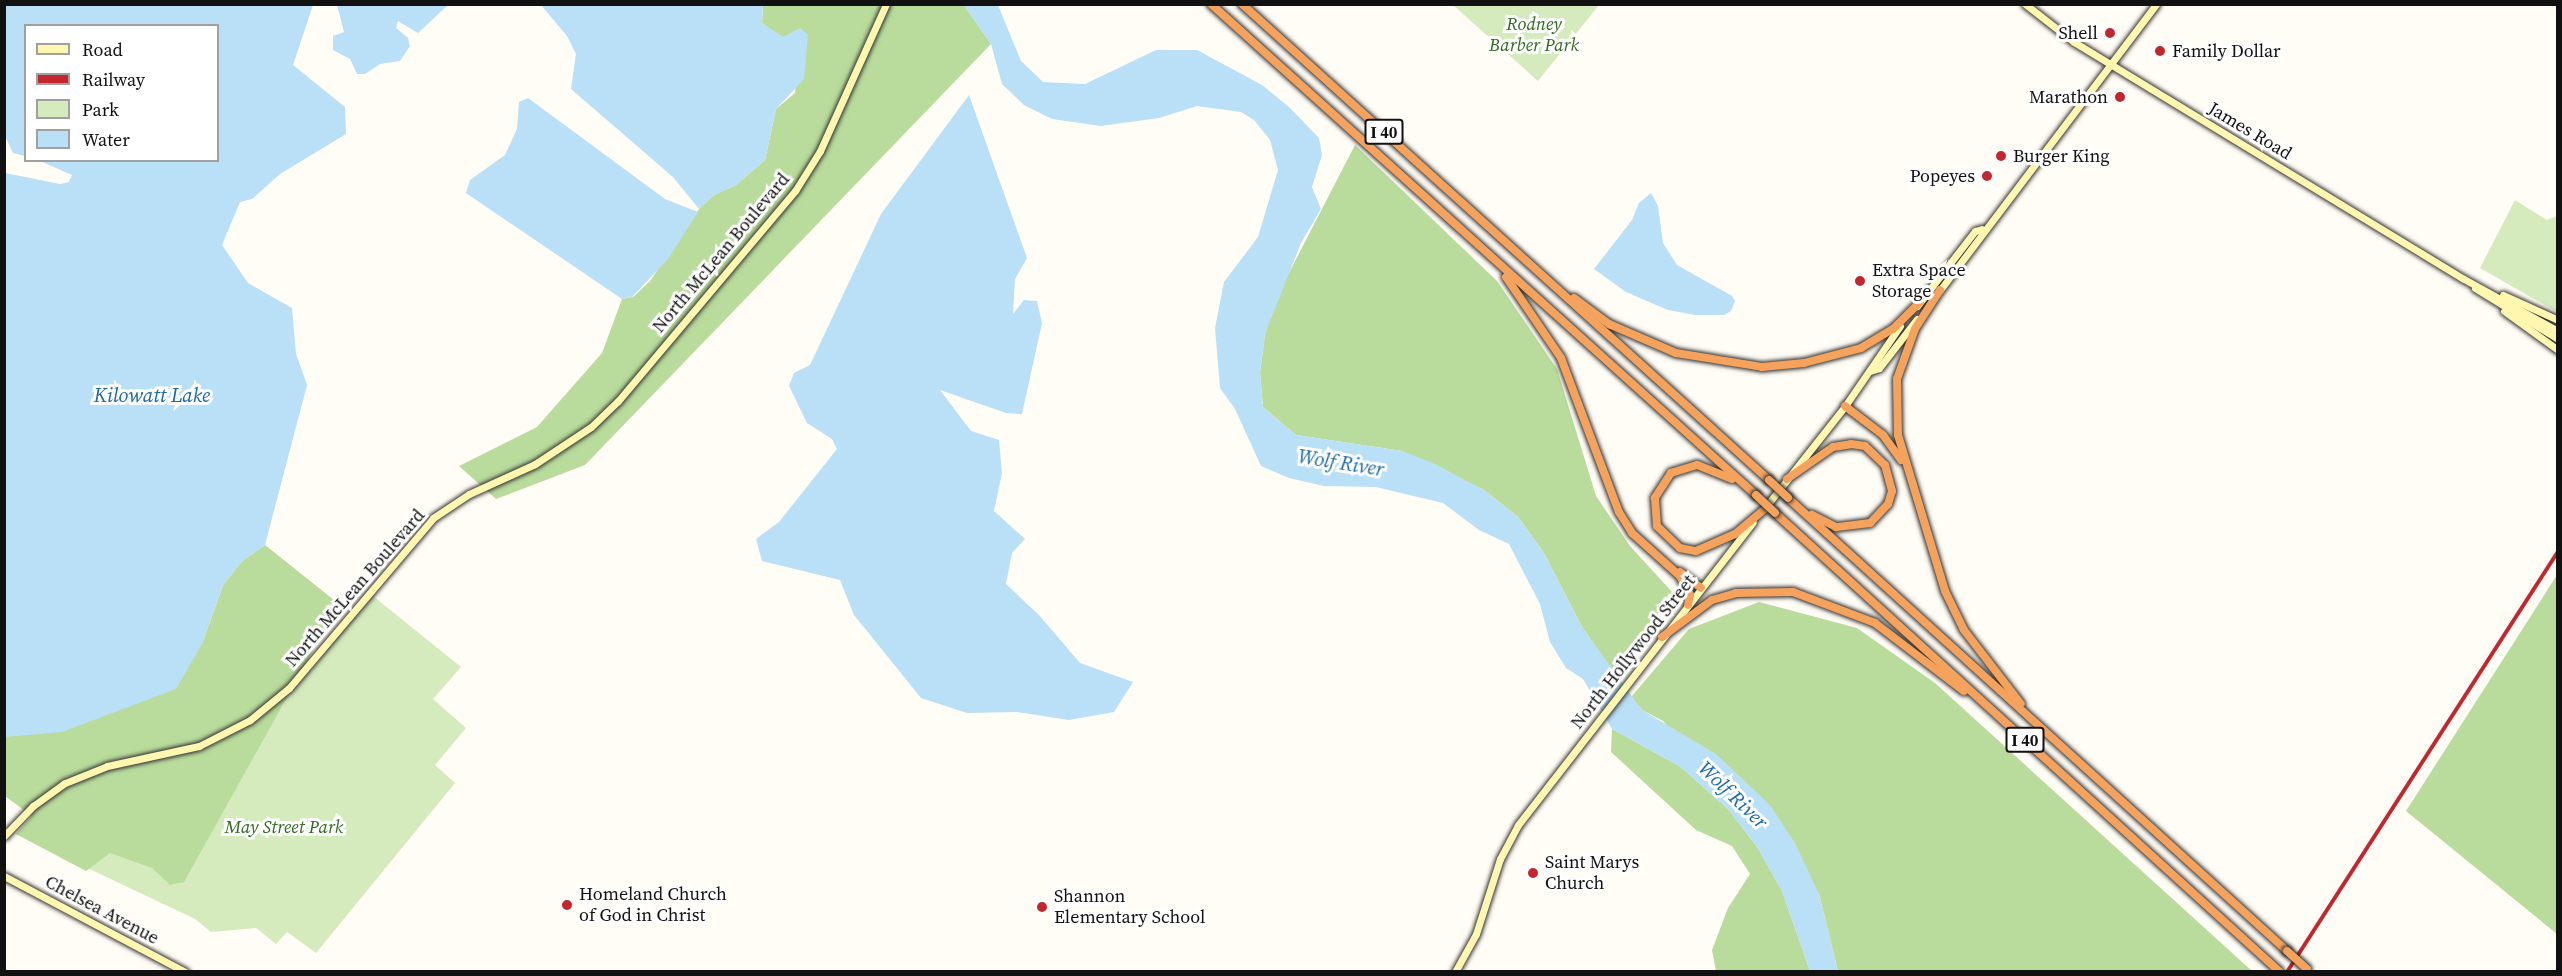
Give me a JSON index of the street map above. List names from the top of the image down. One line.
{"streets":{"highway":["I 40"],"main road":["James Road","North McLean Boulevard","North Hollywood Street","Chelsea Avenue"]},"crossings":[["James Road","North Hollywood Street"]],"water":["Kilowatt Lake","Wolf River"],"parks":["Rodney Barber Park","May Street Park"],"places":["Shell","Family Dollar","Marathon","Burger King","Popeyes","Extra Space Storage","Saint Marys Church","Homeland Church of God in Christ","Shannon Elementary School"],"legend":["Road","Railway","Park","Water"]}
